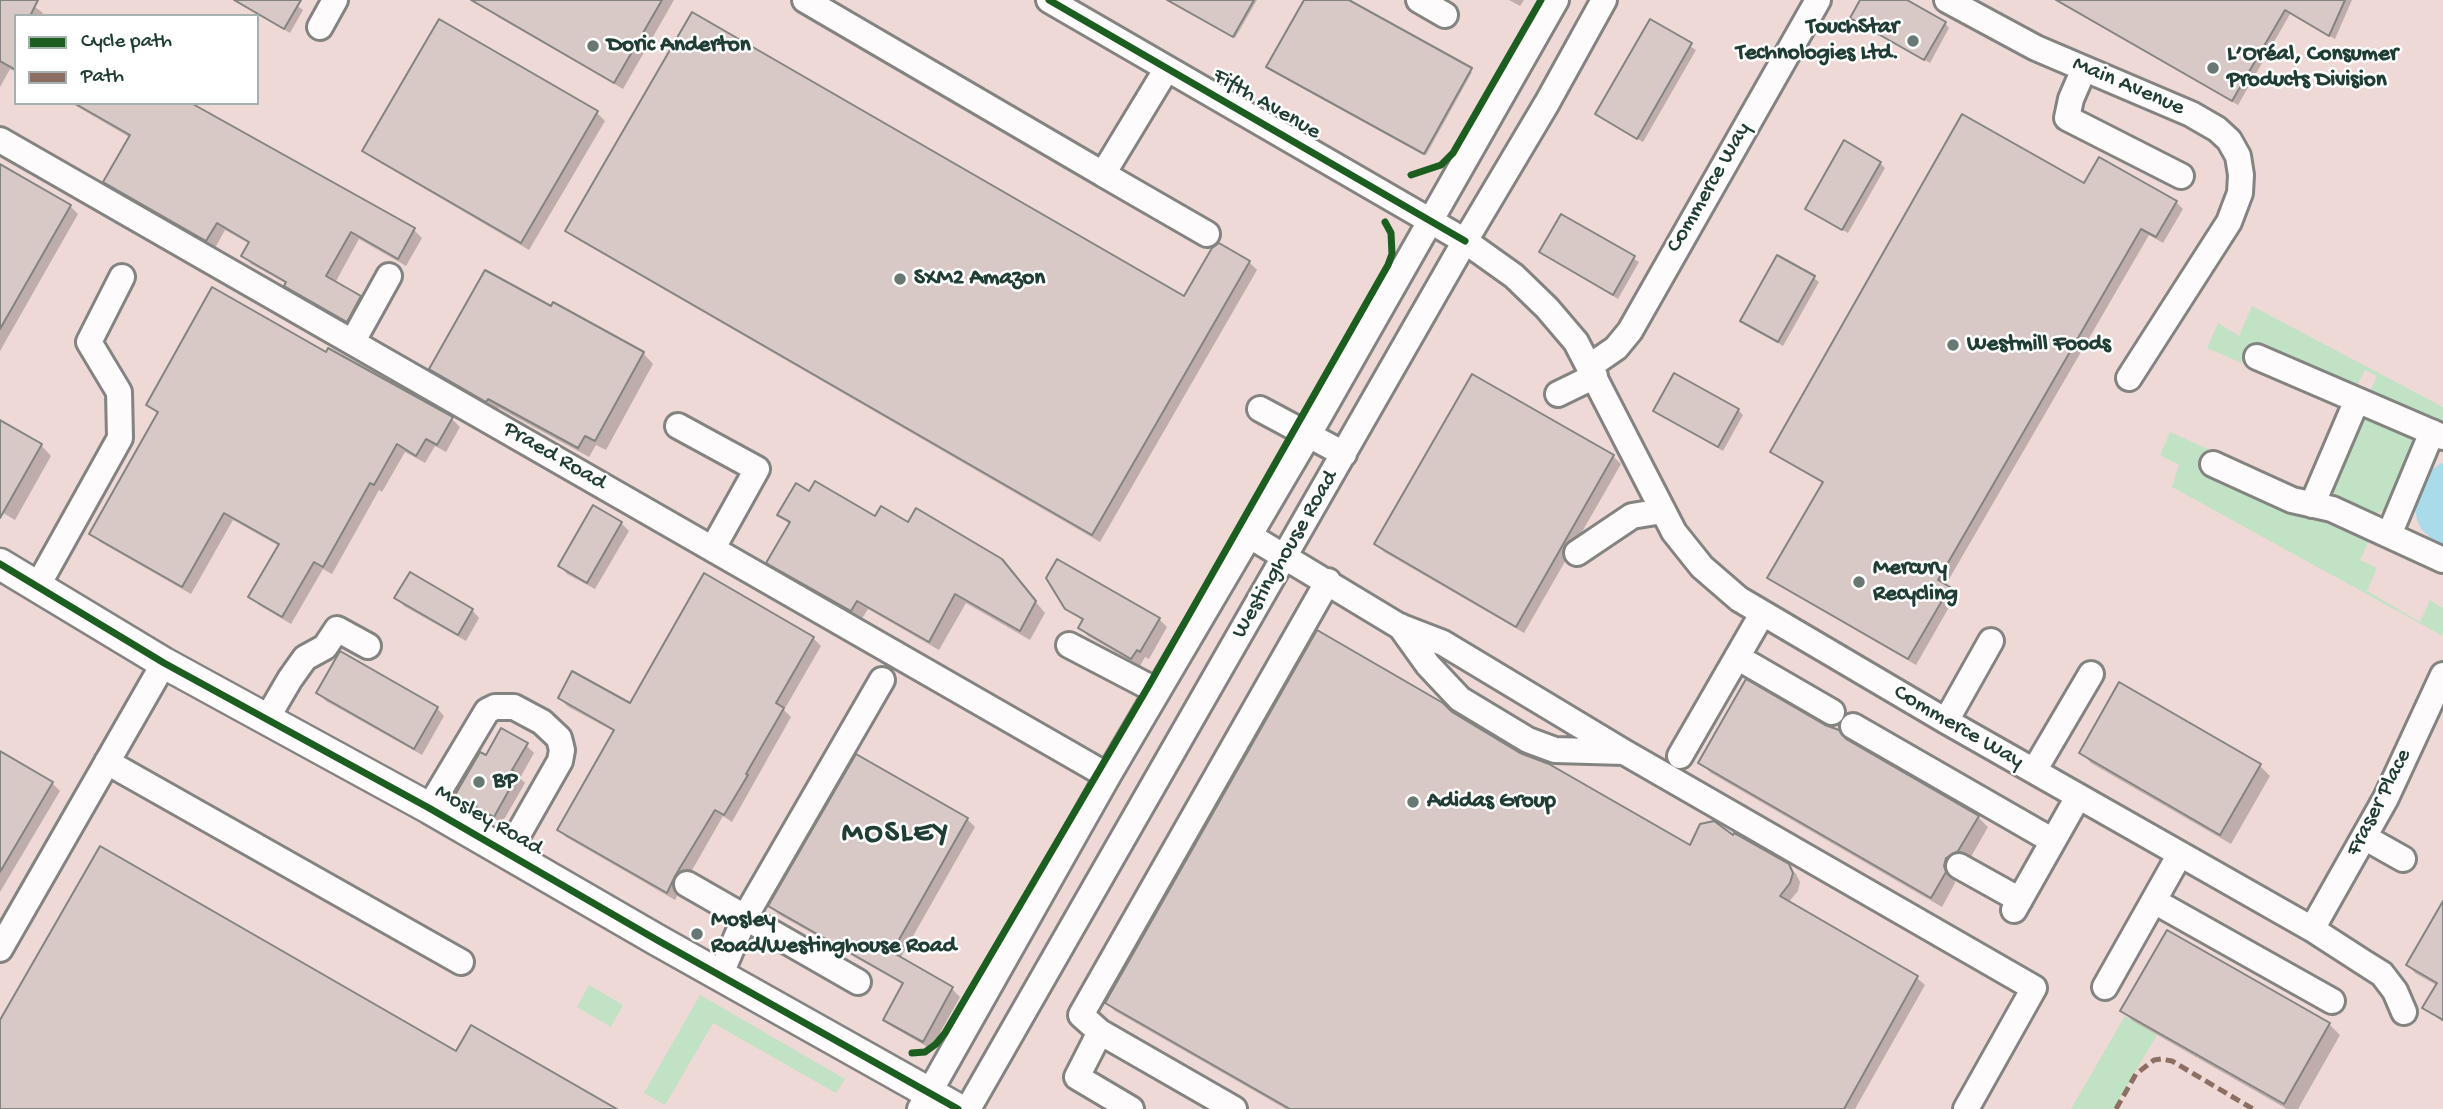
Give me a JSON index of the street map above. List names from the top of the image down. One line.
{"streets":{"main road":["Mosley Road"],"street":["Main Avenue","Fifth Avenue","Commerce Way","Praed Road","Westinghouse Road","Fraser Place"]},"crossings":[["Fifth Avenue","Commerce Way"],["Fifth Avenue","Westinghouse Road"],["Commerce Way","Westinghouse Road"],["Commerce Way","Fraser Place"],["Praed Road","Westinghouse Road"],["Westinghouse Road","Mosley Road"]],"districts":["MOSLEY"],"places":["TouchStar Technologies Ltd.","Doric Anderton","L’Oréal, Consumer Products Division","SXM2 Amazon","Westmill Foods","Mercury Recycling","BP","Adidas Group","Mosley Road/Westinghouse Road"],"legend":["Cycle path","Path"]}
